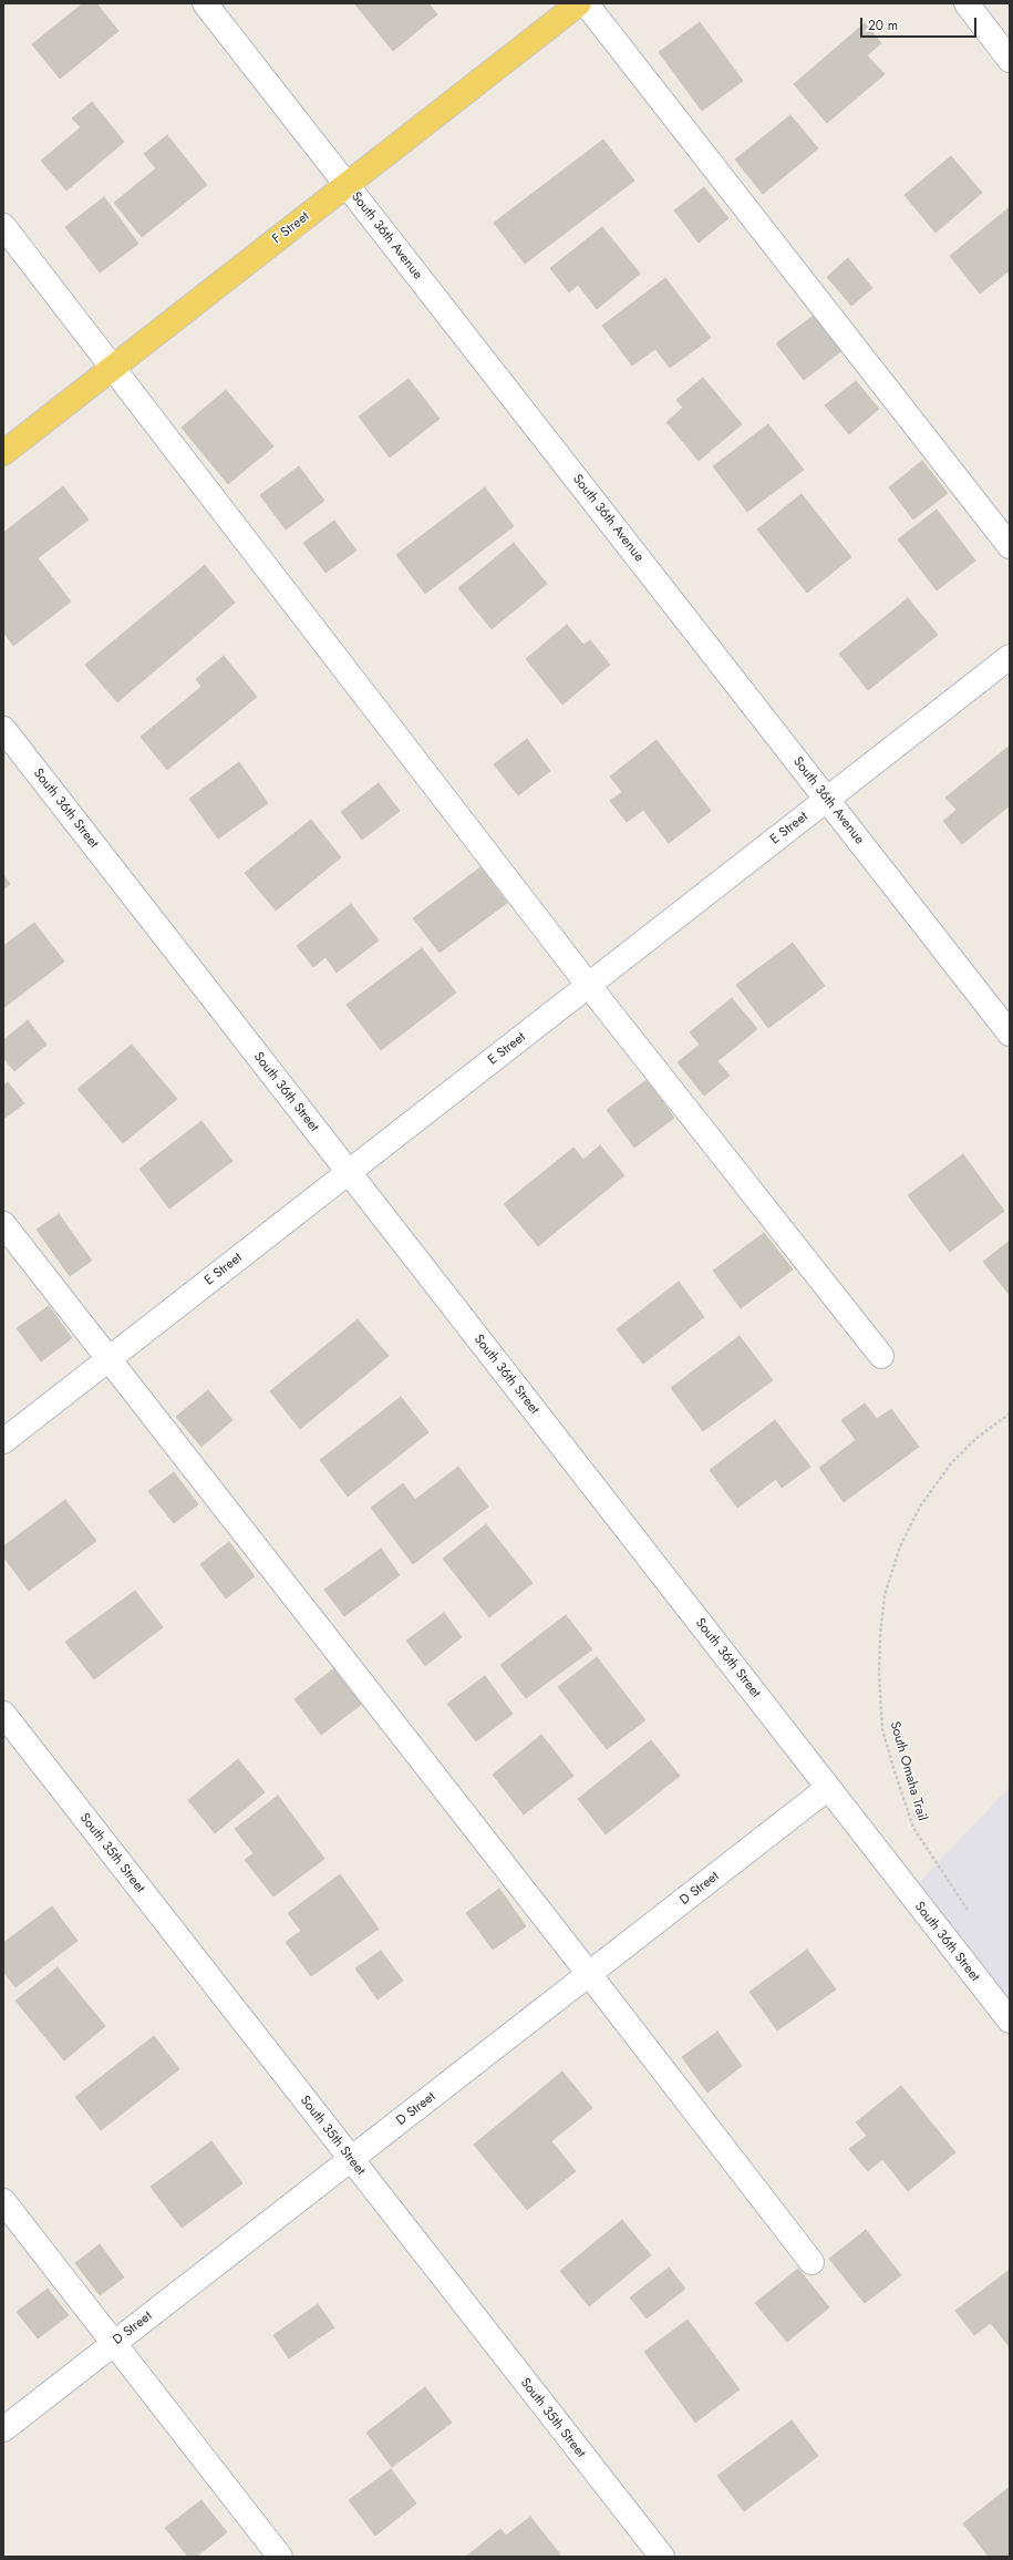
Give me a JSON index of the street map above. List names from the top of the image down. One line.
{"streets":{"main road":["F Street"],"street":["South 36th Avenue","South 36th Street","E Street","South 35th Street","D Street"],"path":["South Omaha Trail"]},"crossings":[["F Street","South 36th Avenue"],["South 36th Avenue","E Street"],["South 36th Street","E Street"],["South 36th Street","D Street"],["South 35th Street","D Street"]],"scale_bar":"20 m"}
